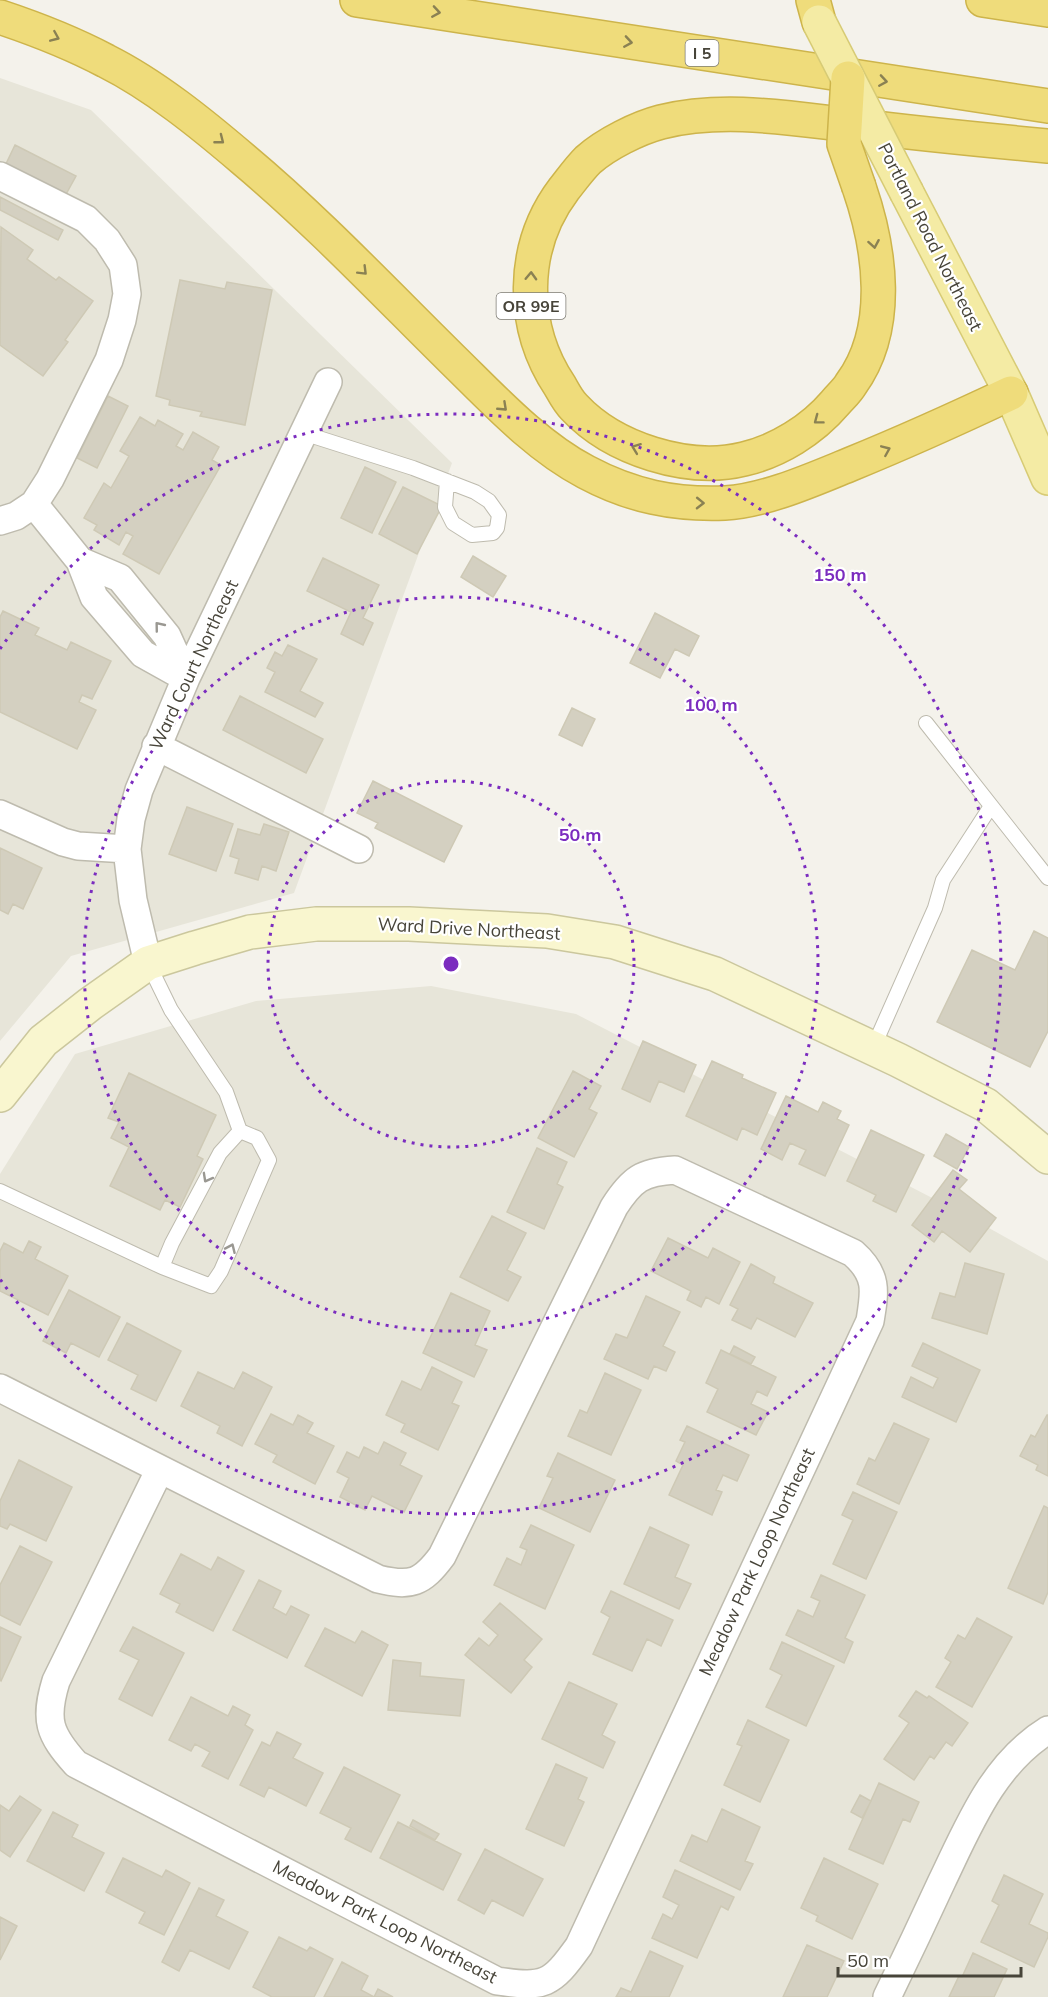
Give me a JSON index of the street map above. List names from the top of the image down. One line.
{"streets":{"highway":["I 5","OR 99E"],"main road":["Portland Road Northeast","Ward Drive Northeast"],"street":["Ward Court Northeast","Meadow Park Loop Northeast"]},"crossings":[["Portland Road Northeast","OR 99E"],["Ward Court Northeast","Ward Drive Northeast"]],"scale_bar":"50 m","rings":["150 m","100 m","50 m"]}
